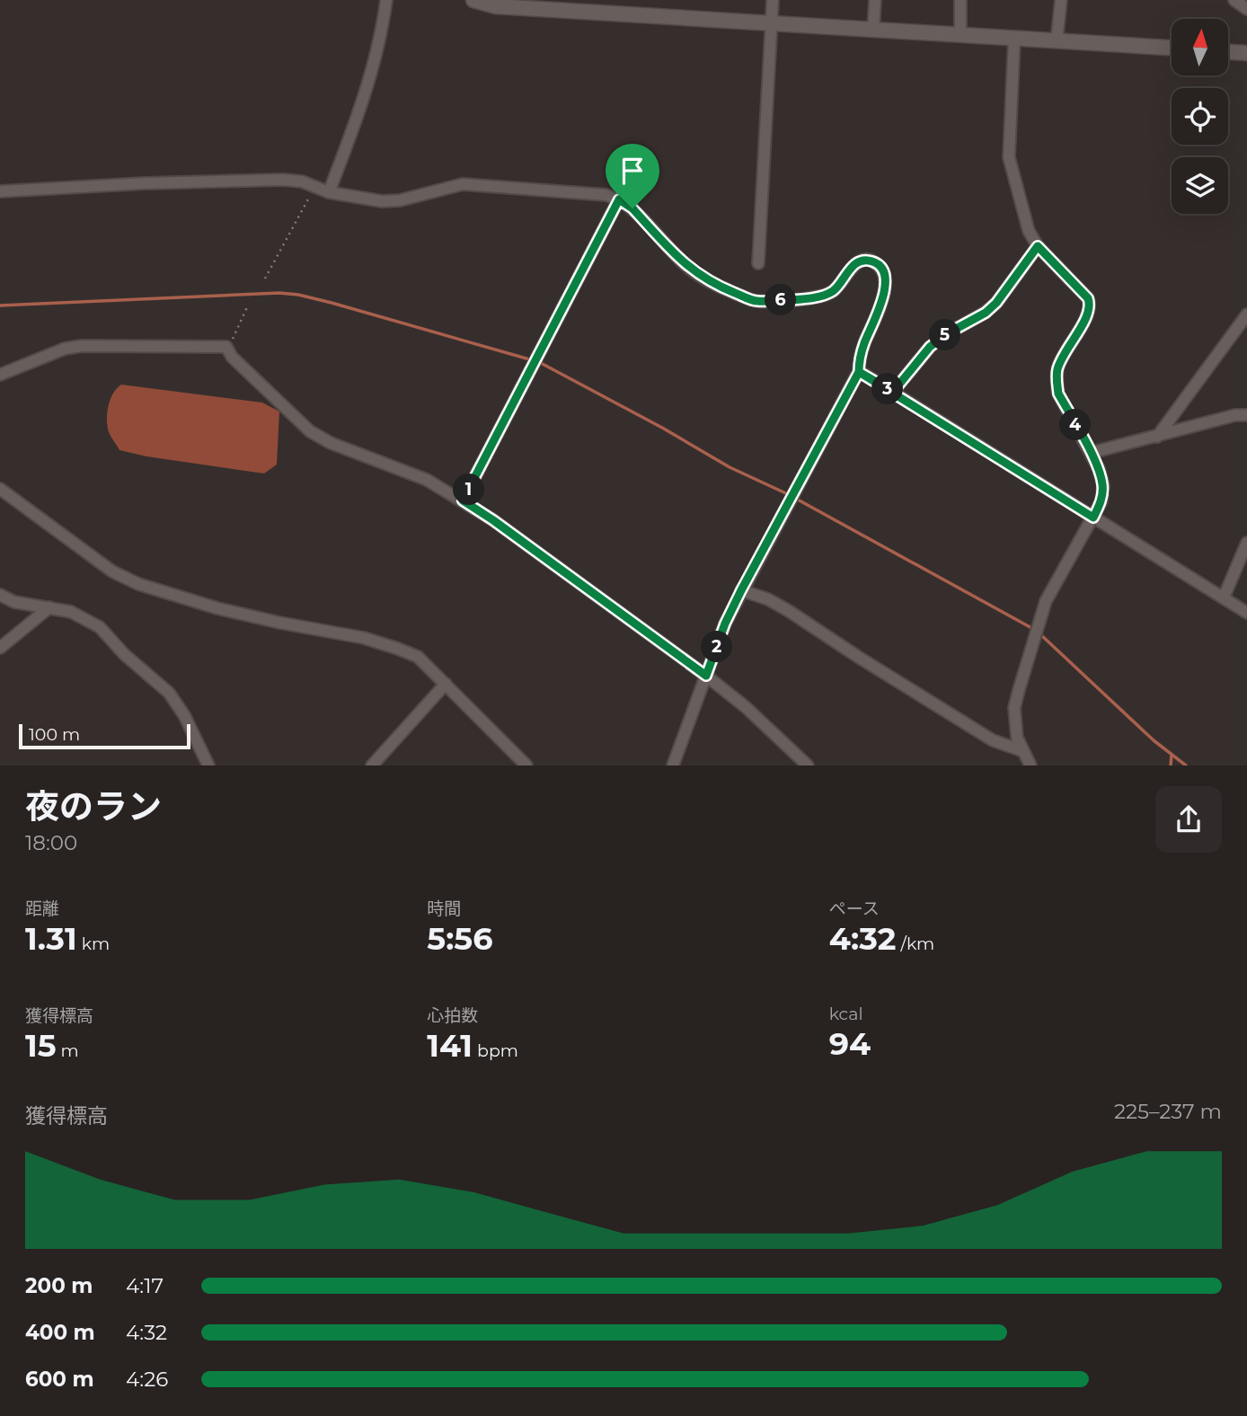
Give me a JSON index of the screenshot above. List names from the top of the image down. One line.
{"scale_bar":"100 m","north":"top","page":{"pins":["6","5","3","4","1","2"],"scale":"100 m","heading":["夜のラン","18:00"],"stats":[["距離","1.31 km"],["時間","5:56"],["ペース","4:32 /km"],["獲得標高","15 m"],["心拍数","141 bpm"],["kcal","94"]],"chart":["獲得標高","225–237 m"],"list":[{"name":"200 m","note":"4:17"},{"name":"400 m","note":"4:32"},{"name":"600 m","note":"4:26"}]}}
